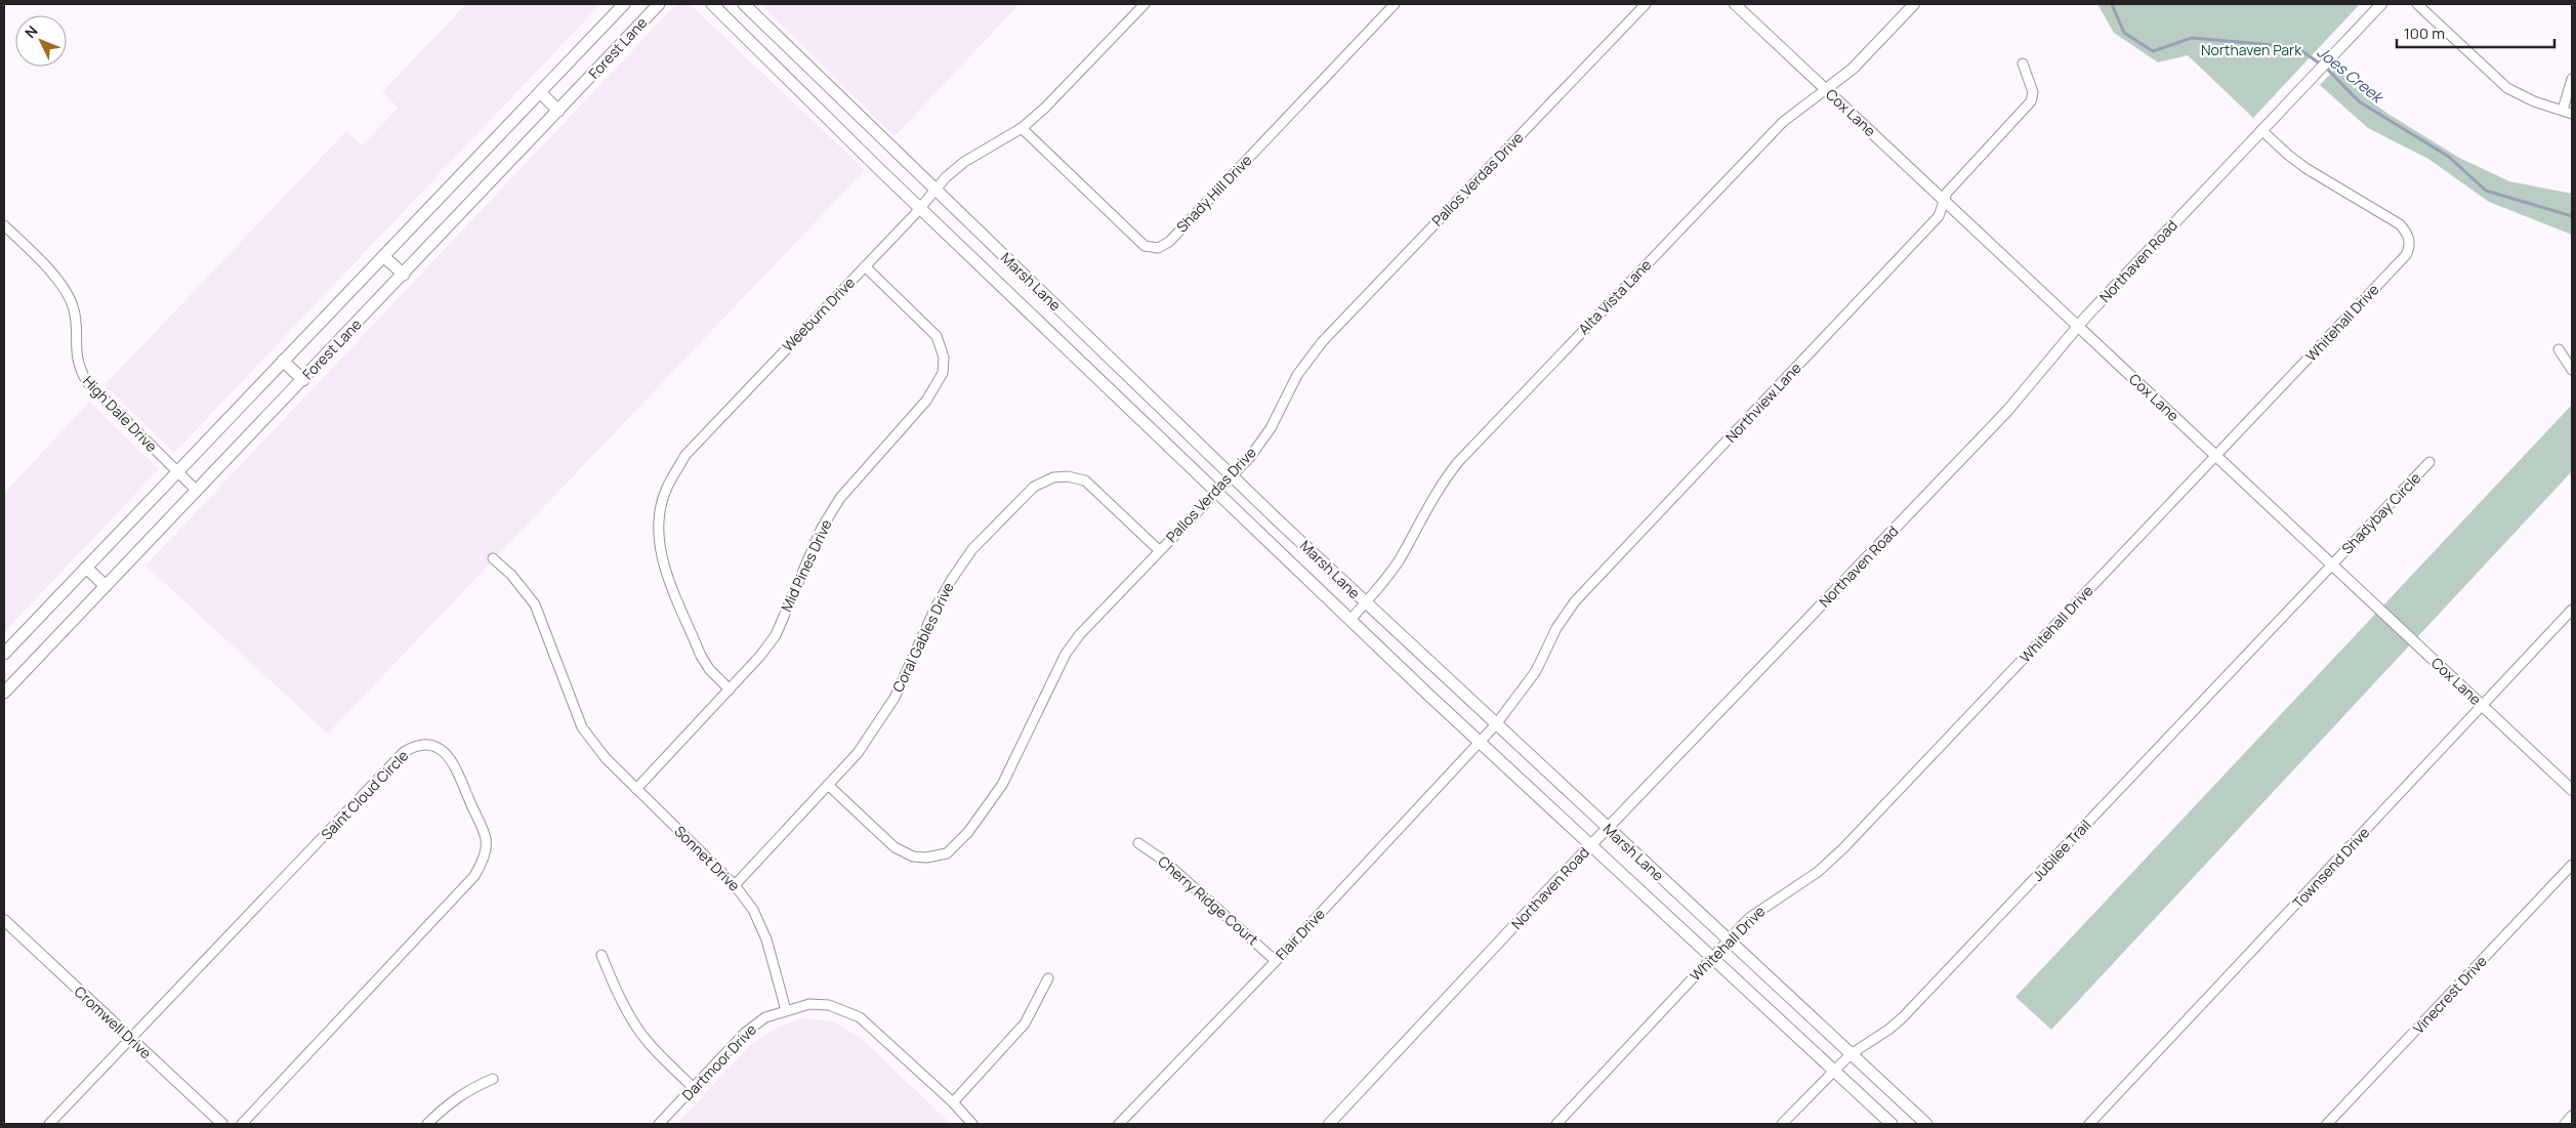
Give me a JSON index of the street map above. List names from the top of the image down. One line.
{"streets":{"main road":["Forest Lane","Marsh Lane"],"street":["Cox Lane","Pallos Verdas Drive","Shady Hill Drive","Northaven Road","Alta Vista Lane","Weeburn Drive","Whitehall Drive","Northview Lane","High Dale Drive","Shadybay Circle","Mid Pines Drive","Coral Gables Drive","Saint Cloud Circle","Jubilee Trail","Sonnet Drive","Townsend Drive","Cherry Ridge Court","Flair Drive","Vinecrest Drive","Cromwell Drive","Dartmoor Drive"]},"crossings":[["Forest Lane","High Dale Drive"],["Cox Lane","Northaven Road"],["Cox Lane","Alta Vista Lane"],["Cox Lane","Whitehall Drive"],["Cox Lane","Northview Lane"],["Cox Lane","Shadybay Circle"],["Cox Lane","Jubilee Trail"],["Cox Lane","Townsend Drive"],["Pallos Verdas Drive","Marsh Lane"],["Pallos Verdas Drive","Coral Gables Drive"],["Shady Hill Drive","Weeburn Drive"],["Northaven Road","Marsh Lane"],["Northaven Road","Whitehall Drive"],["Marsh Lane","Alta Vista Lane"],["Marsh Lane","Weeburn Drive"],["Marsh Lane","Whitehall Drive"],["Marsh Lane","Northview Lane"],["Marsh Lane","Jubilee Trail"],["Marsh Lane","Flair Drive"],["Weeburn Drive","Mid Pines Drive"],["Northview Lane","Flair Drive"],["Shadybay Circle","Jubilee Trail"],["Mid Pines Drive","Sonnet Drive"],["Coral Gables Drive","Sonnet Drive"],["Saint Cloud Circle","Cromwell Drive"],["Sonnet Drive","Dartmoor Drive"],["Cherry Ridge Court","Flair Drive"]],"water":["Joes Creek"],"parks":["Northaven Park"],"scale_bar":"100 m","north":"top left"}
